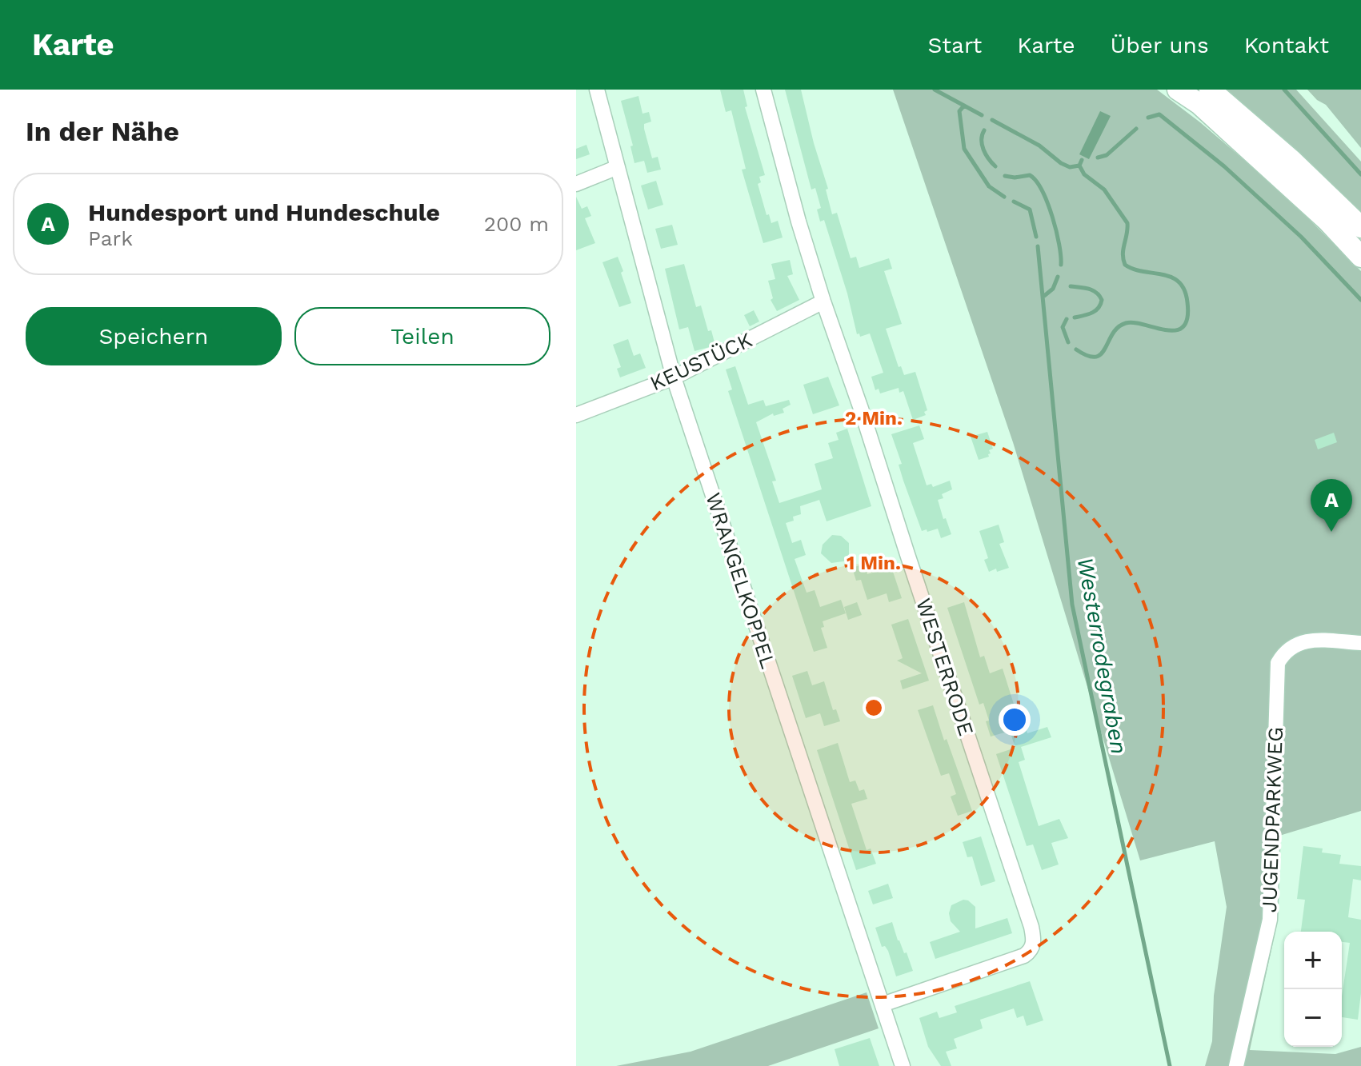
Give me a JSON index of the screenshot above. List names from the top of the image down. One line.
{"streets":{"street":["KEUSTÜCK","WRANGELKOPPEL","WESTERRODE","JUGENDPARKWEG"]},"crossings":[["KEUSTÜCK","WRANGELKOPPEL"],["KEUSTÜCK","WESTERRODE"],["WRANGELKOPPEL","WESTERRODE"]],"water":["Westerrodegraben"],"page":{"header":"Karte","nav":["Start","Karte","Über uns","Kontakt"],"heading":"In der Nähe","list":[{"mark":"A","name":"Hundesport und Hundeschule","note":"Park","value":"200 m"}],"buttons":["Speichern","Teilen"],"pins":"A","map_buttons":["+","−"]},"rings":["2 Min.","1 Min."]}
